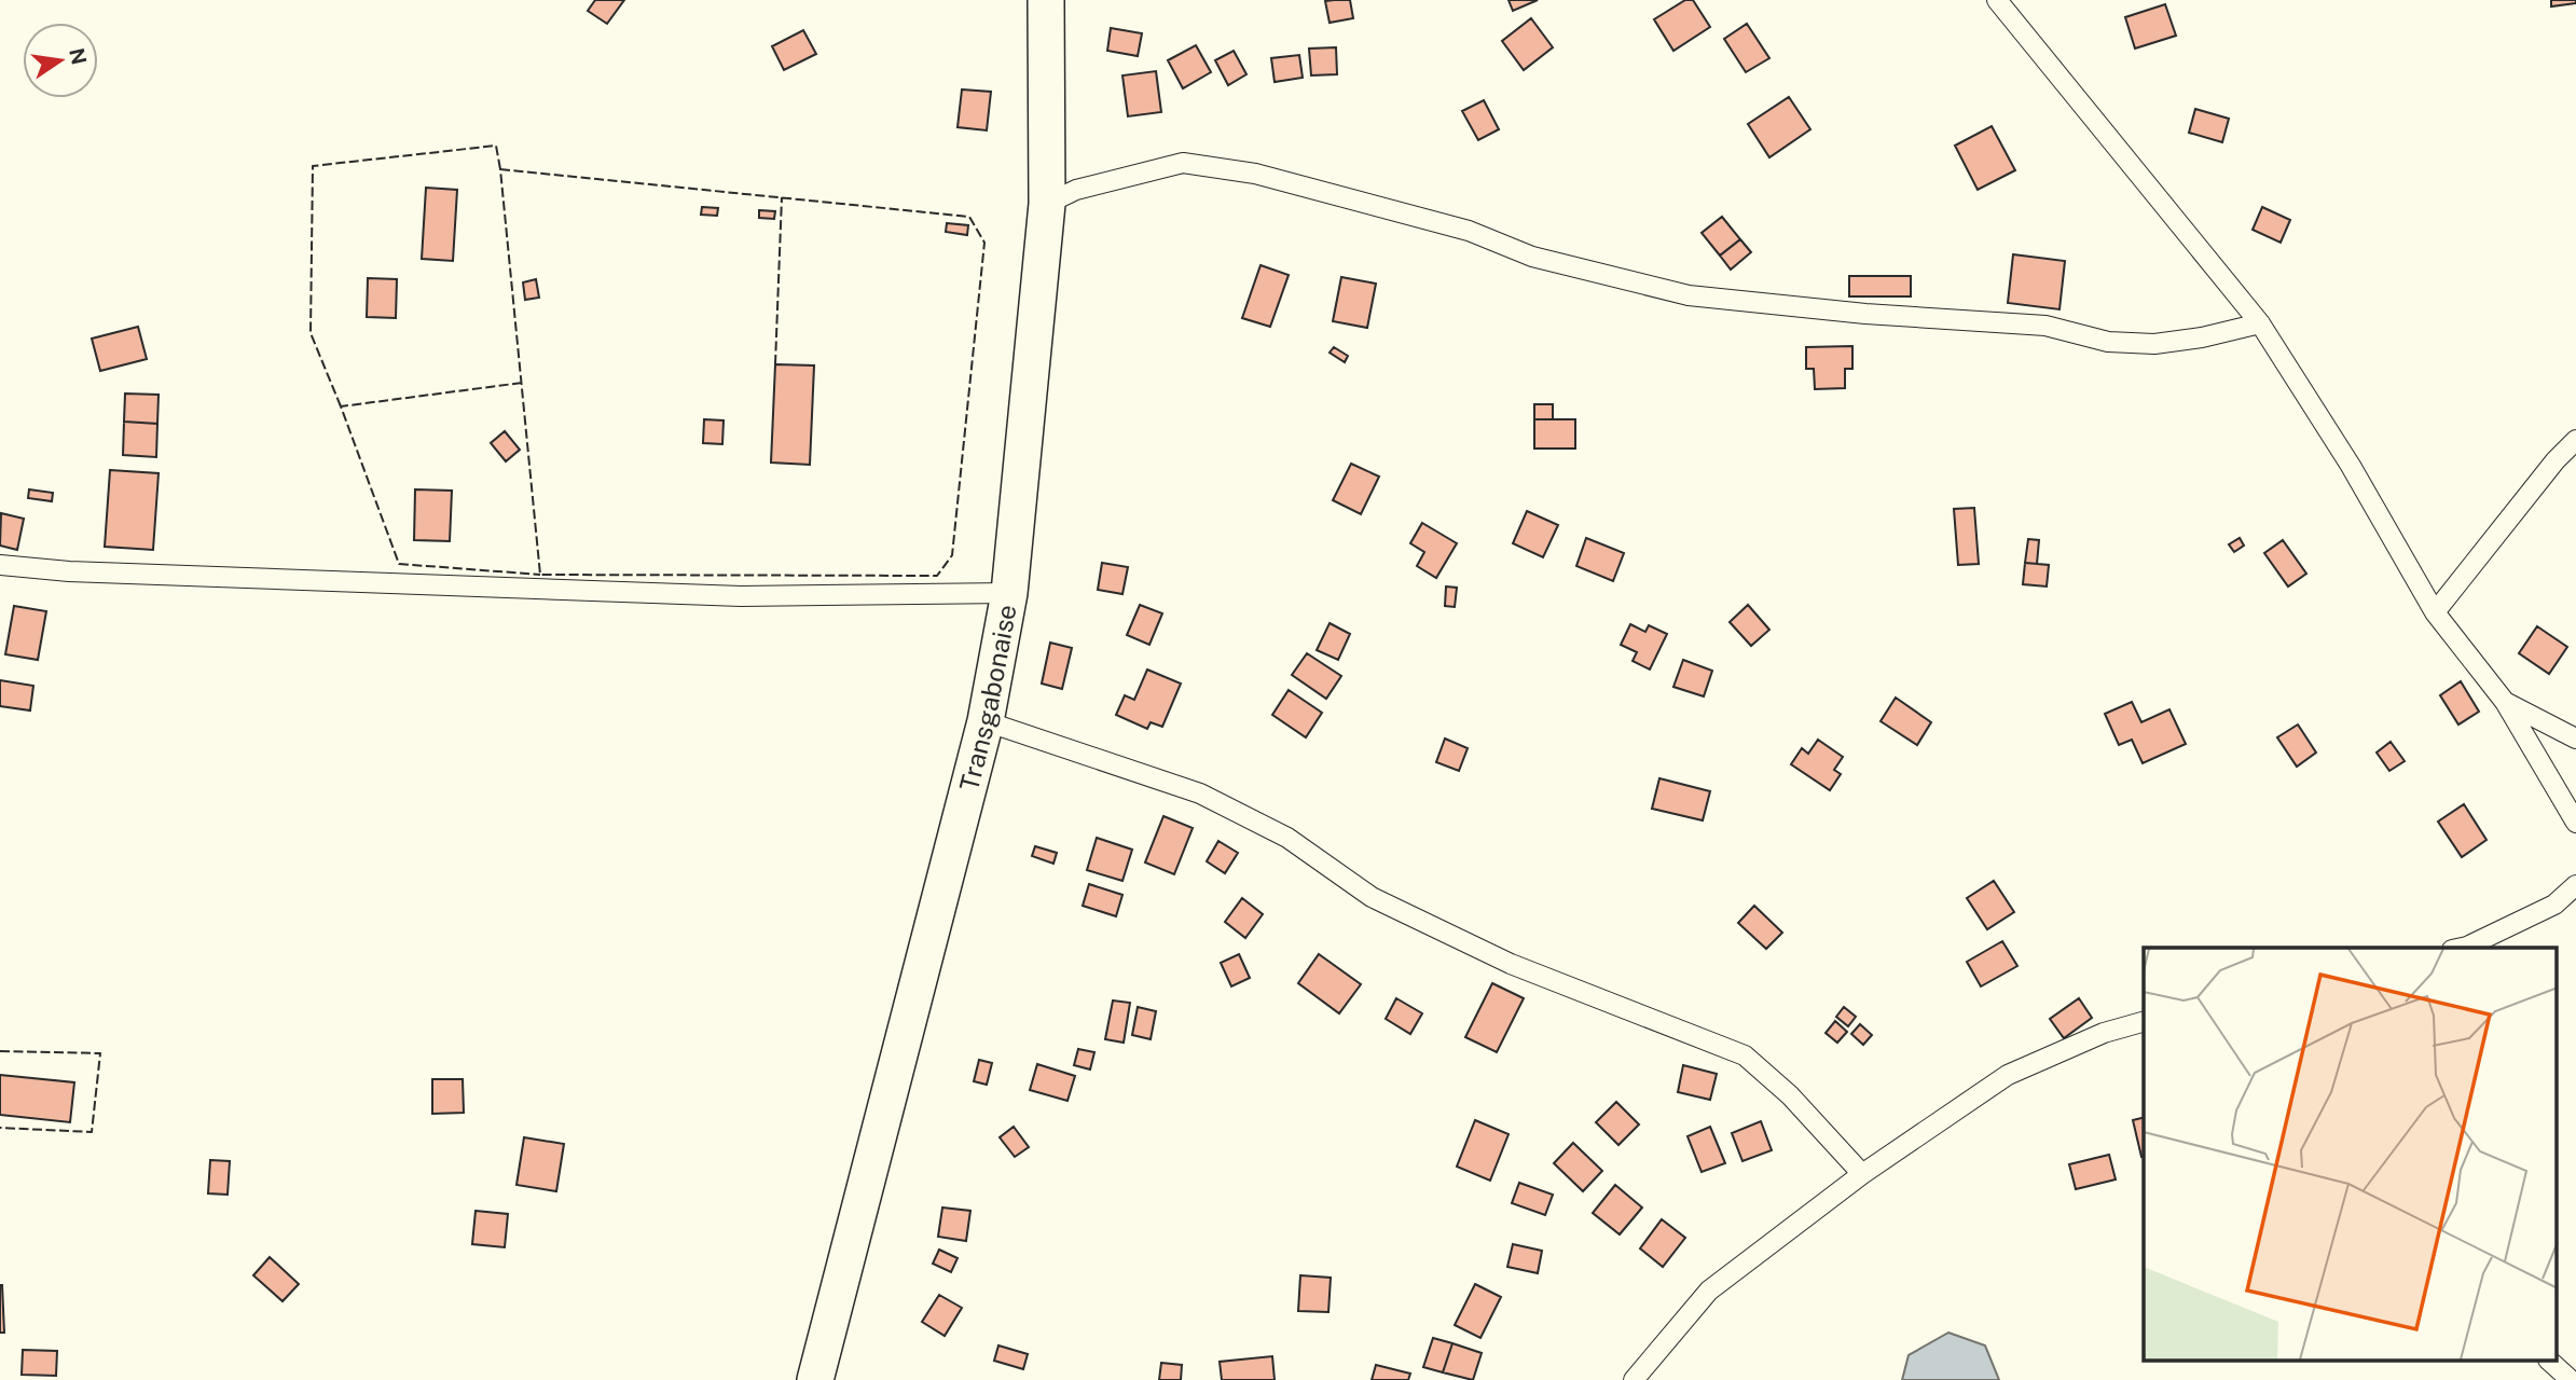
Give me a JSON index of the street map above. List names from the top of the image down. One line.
{"streets":{"highway":["Transgabonaise"]},"north":"right"}
